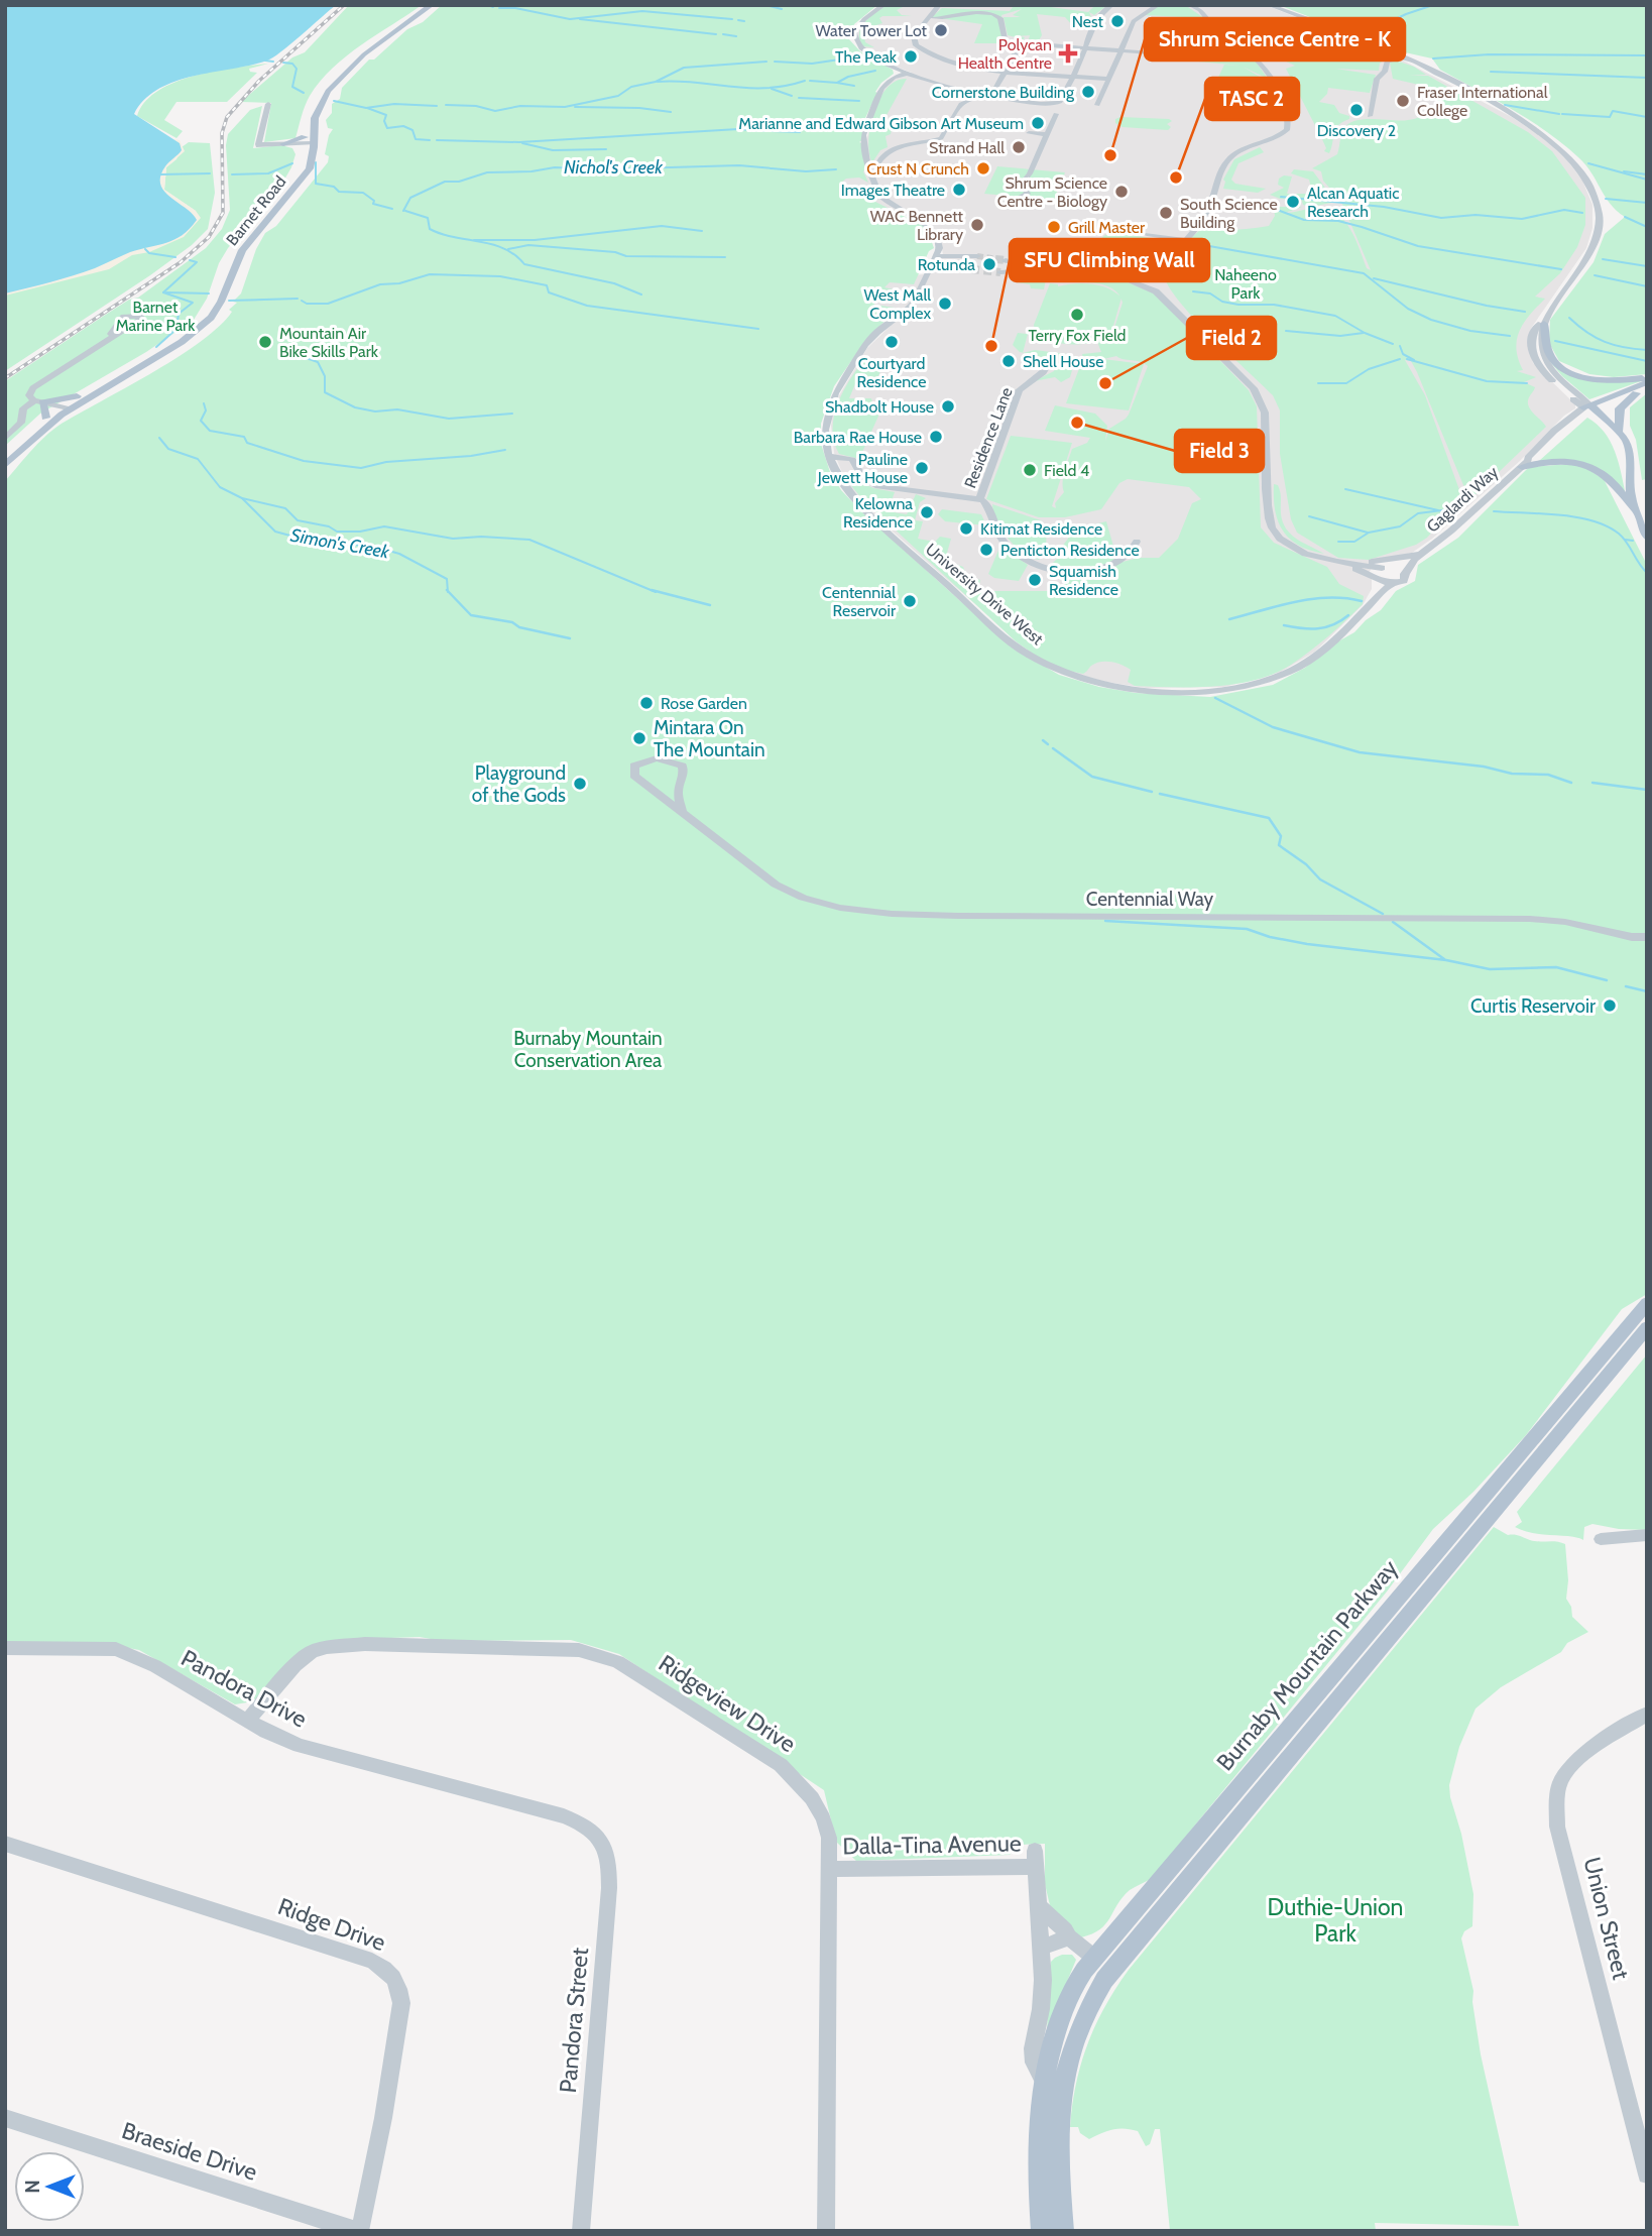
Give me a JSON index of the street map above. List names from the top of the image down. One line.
{"streets":{"main road":["Barnet Road","Gaglardi Way","Burnaby Mountain Parkway"],"street":["Residence Lane","University Drive West","Centennial Way","Pandora Drive","Ridgeview Drive","Dalla-Tina Avenue","Union Street","Ridge Drive","Pandora Street","Braeside Drive"]},"crossings":[["Gaglardi Way","University Drive West"],["Pandora Drive","Ridgeview Drive"],["Pandora Drive","Pandora Street"],["Ridgeview Drive","Dalla-Tina Avenue"],["Ridge Drive","Braeside Drive"]],"water":["Nichol's Creek","Simon's Creek"],"parks":["Naheeno Park","Barnet Marine Park","Burnaby Mountain Conservation Area","Duthie-Union Park"],"places":{"other":["Nest","Water Tower Lot","The Peak","Cornerstone Building","Fraser International College","Discovery 2","Marianne and Edward Gibson Art Museum","Strand Hall","Shrum Science Centre - K","Crust N Crunch","TASC 2","Images Theatre","Shrum Science Centre - Biology","Alcan Aquatic Research","South Science Building","WAC Bennett Library","Grill Master","Rotunda","West Mall Complex","Terry Fox Field","Mountain Air Bike Skills Park","Courtyard Residence","SFU Climbing Wall","Shell House","Field 2","Shadbolt House","Field 3","Barbara Rae House","Pauline Jewett House","Field 4","Kelowna Residence","Kitimat Residence","Penticton Residence","Squamish Residence","Centennial Reservoir","Rose Garden","Mintara On The Mountain","Playground of the Gods","Curtis Reservoir"],"health":["Polycan Health Centre"]},"north":"left"}
